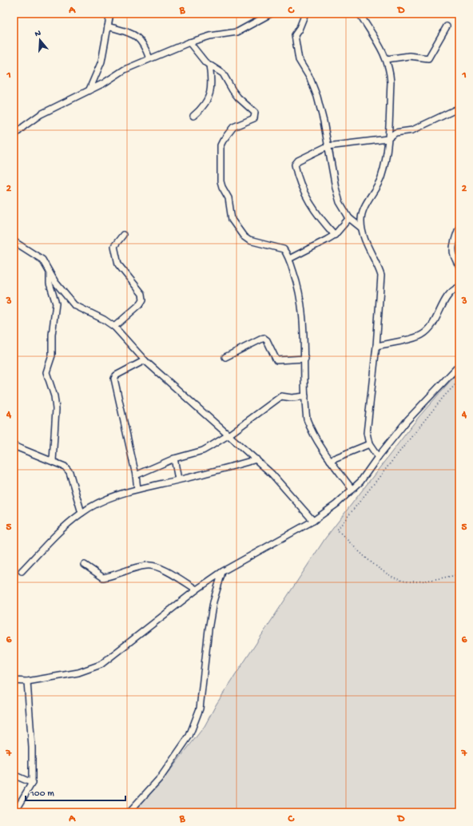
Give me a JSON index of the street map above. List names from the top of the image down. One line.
{"scale_bar":"100 m","north":"top","grid":{"columns":["A","B","C","D"],"rows":["1","2","3","4","5","6","7"]}}
